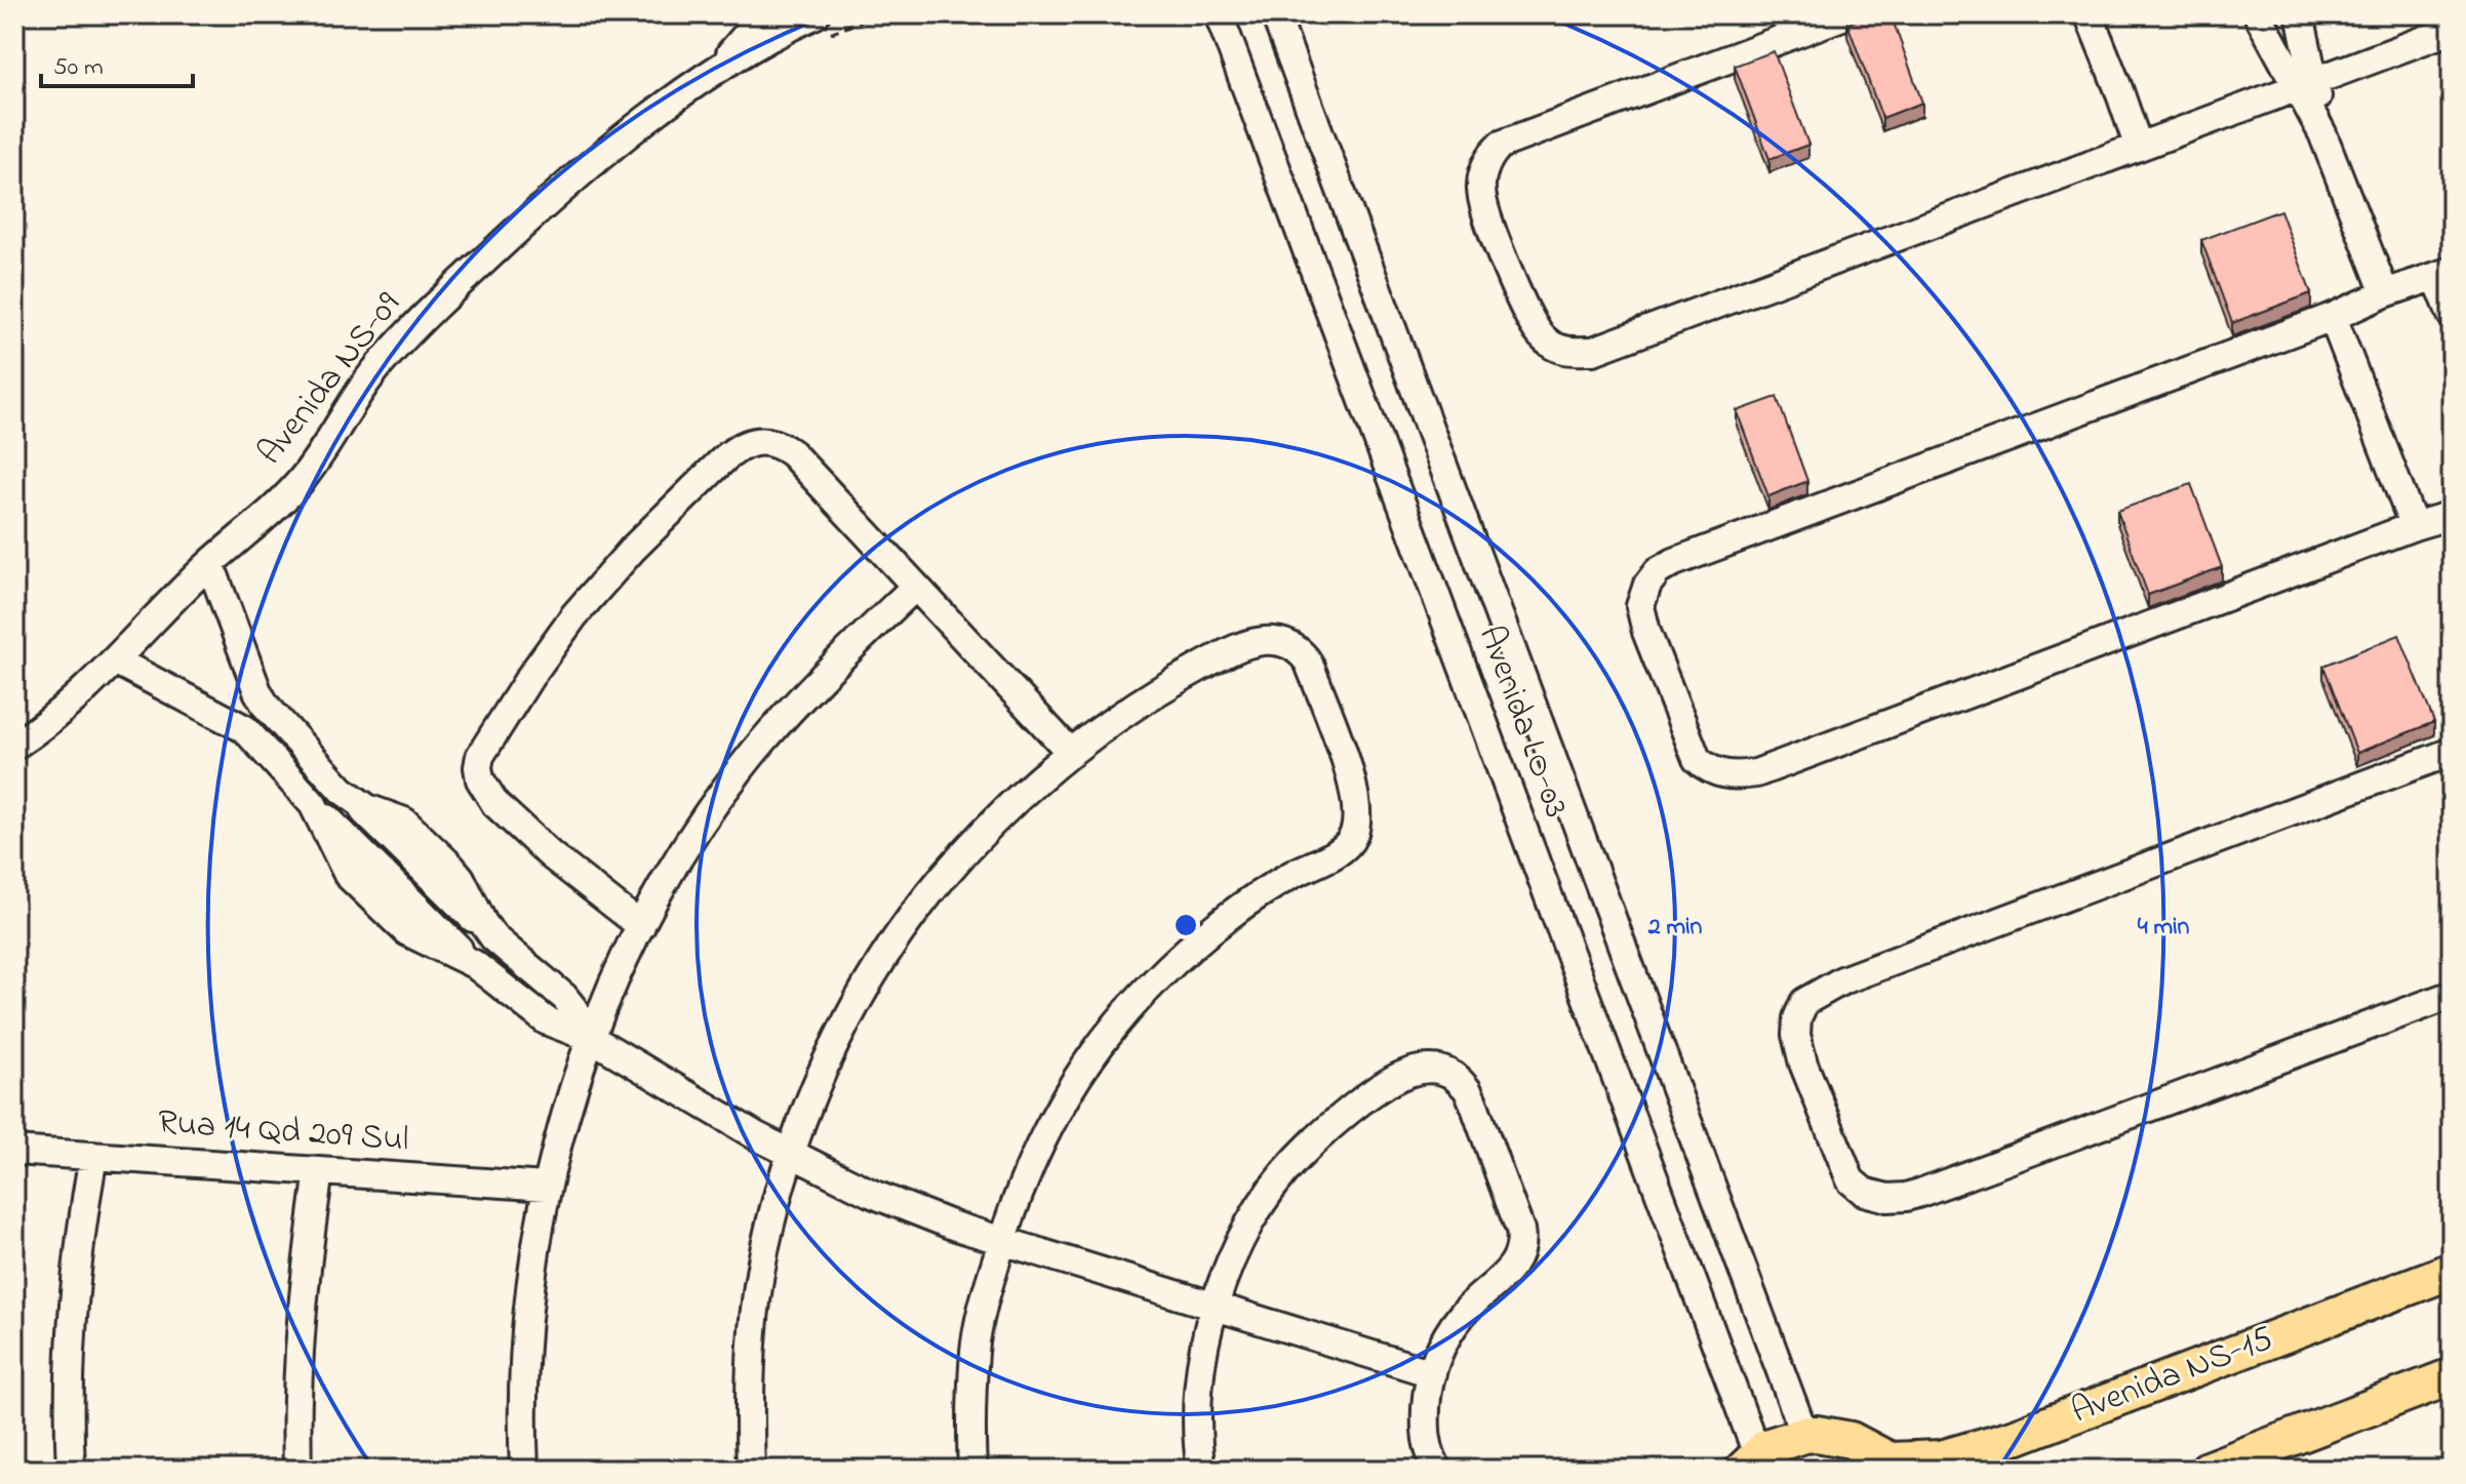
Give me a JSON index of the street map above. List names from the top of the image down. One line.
{"streets":{"main road":["Avenida NS-15"],"street":["Avenida NS-09","Avenida LO-03","Rua 14 Qd 209 Sul"]},"crossings":[["Avenida LO-03","Avenida NS-15"]],"scale_bar":"50 m","rings":["2 min","4 min"]}
